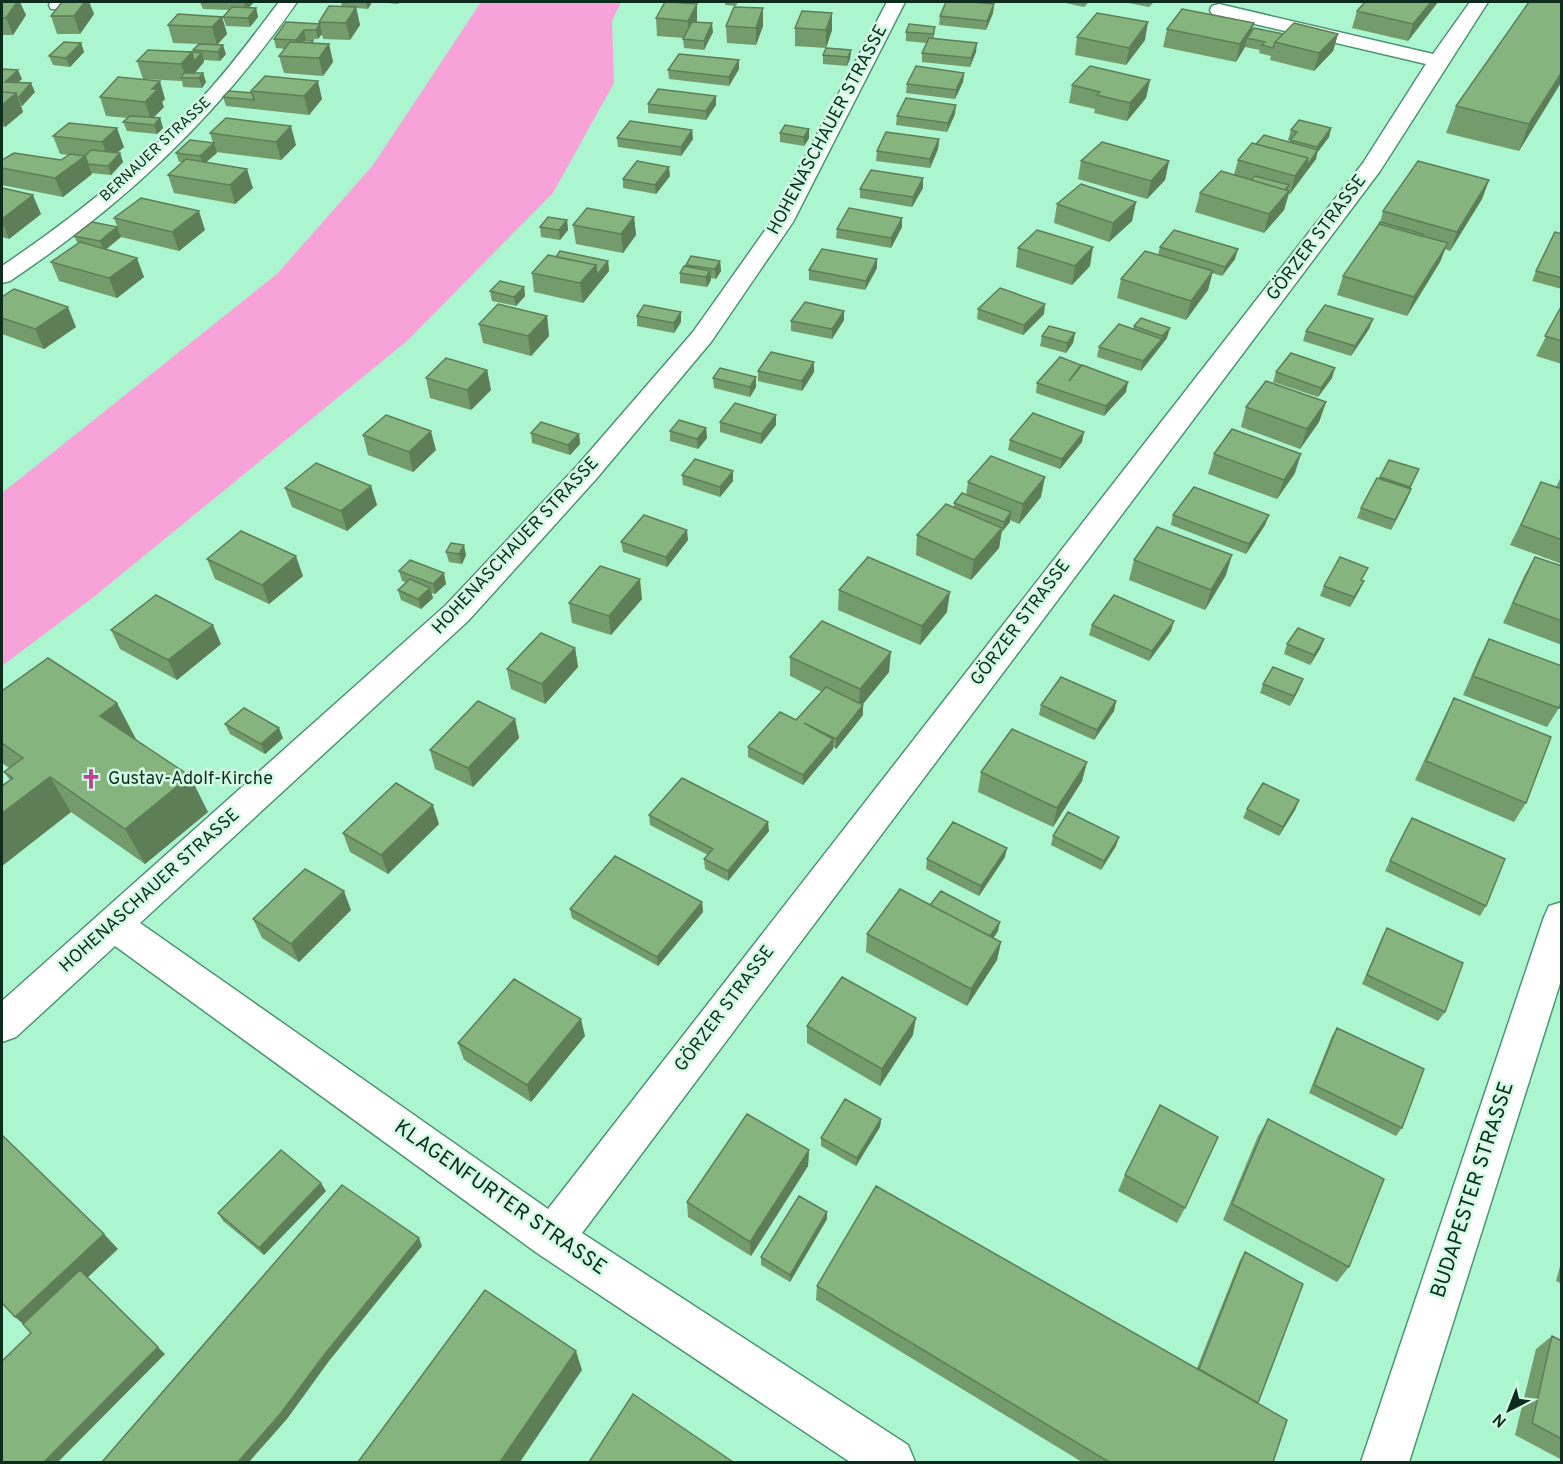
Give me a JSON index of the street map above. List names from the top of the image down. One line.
{"streets":{"street":["HOHENASCHAUER STRASSE","BERNAUER STRASSE","GÖRZER STRASSE","BUDAPESTER STRASSE","KLAGENFURTER STRASSE"]},"crossings":[["HOHENASCHAUER STRASSE","KLAGENFURTER STRASSE"],["GÖRZER STRASSE","KLAGENFURTER STRASSE"]],"places":{"church":["Gustav-Adolf-Kirche"]},"north":"bottom left"}
